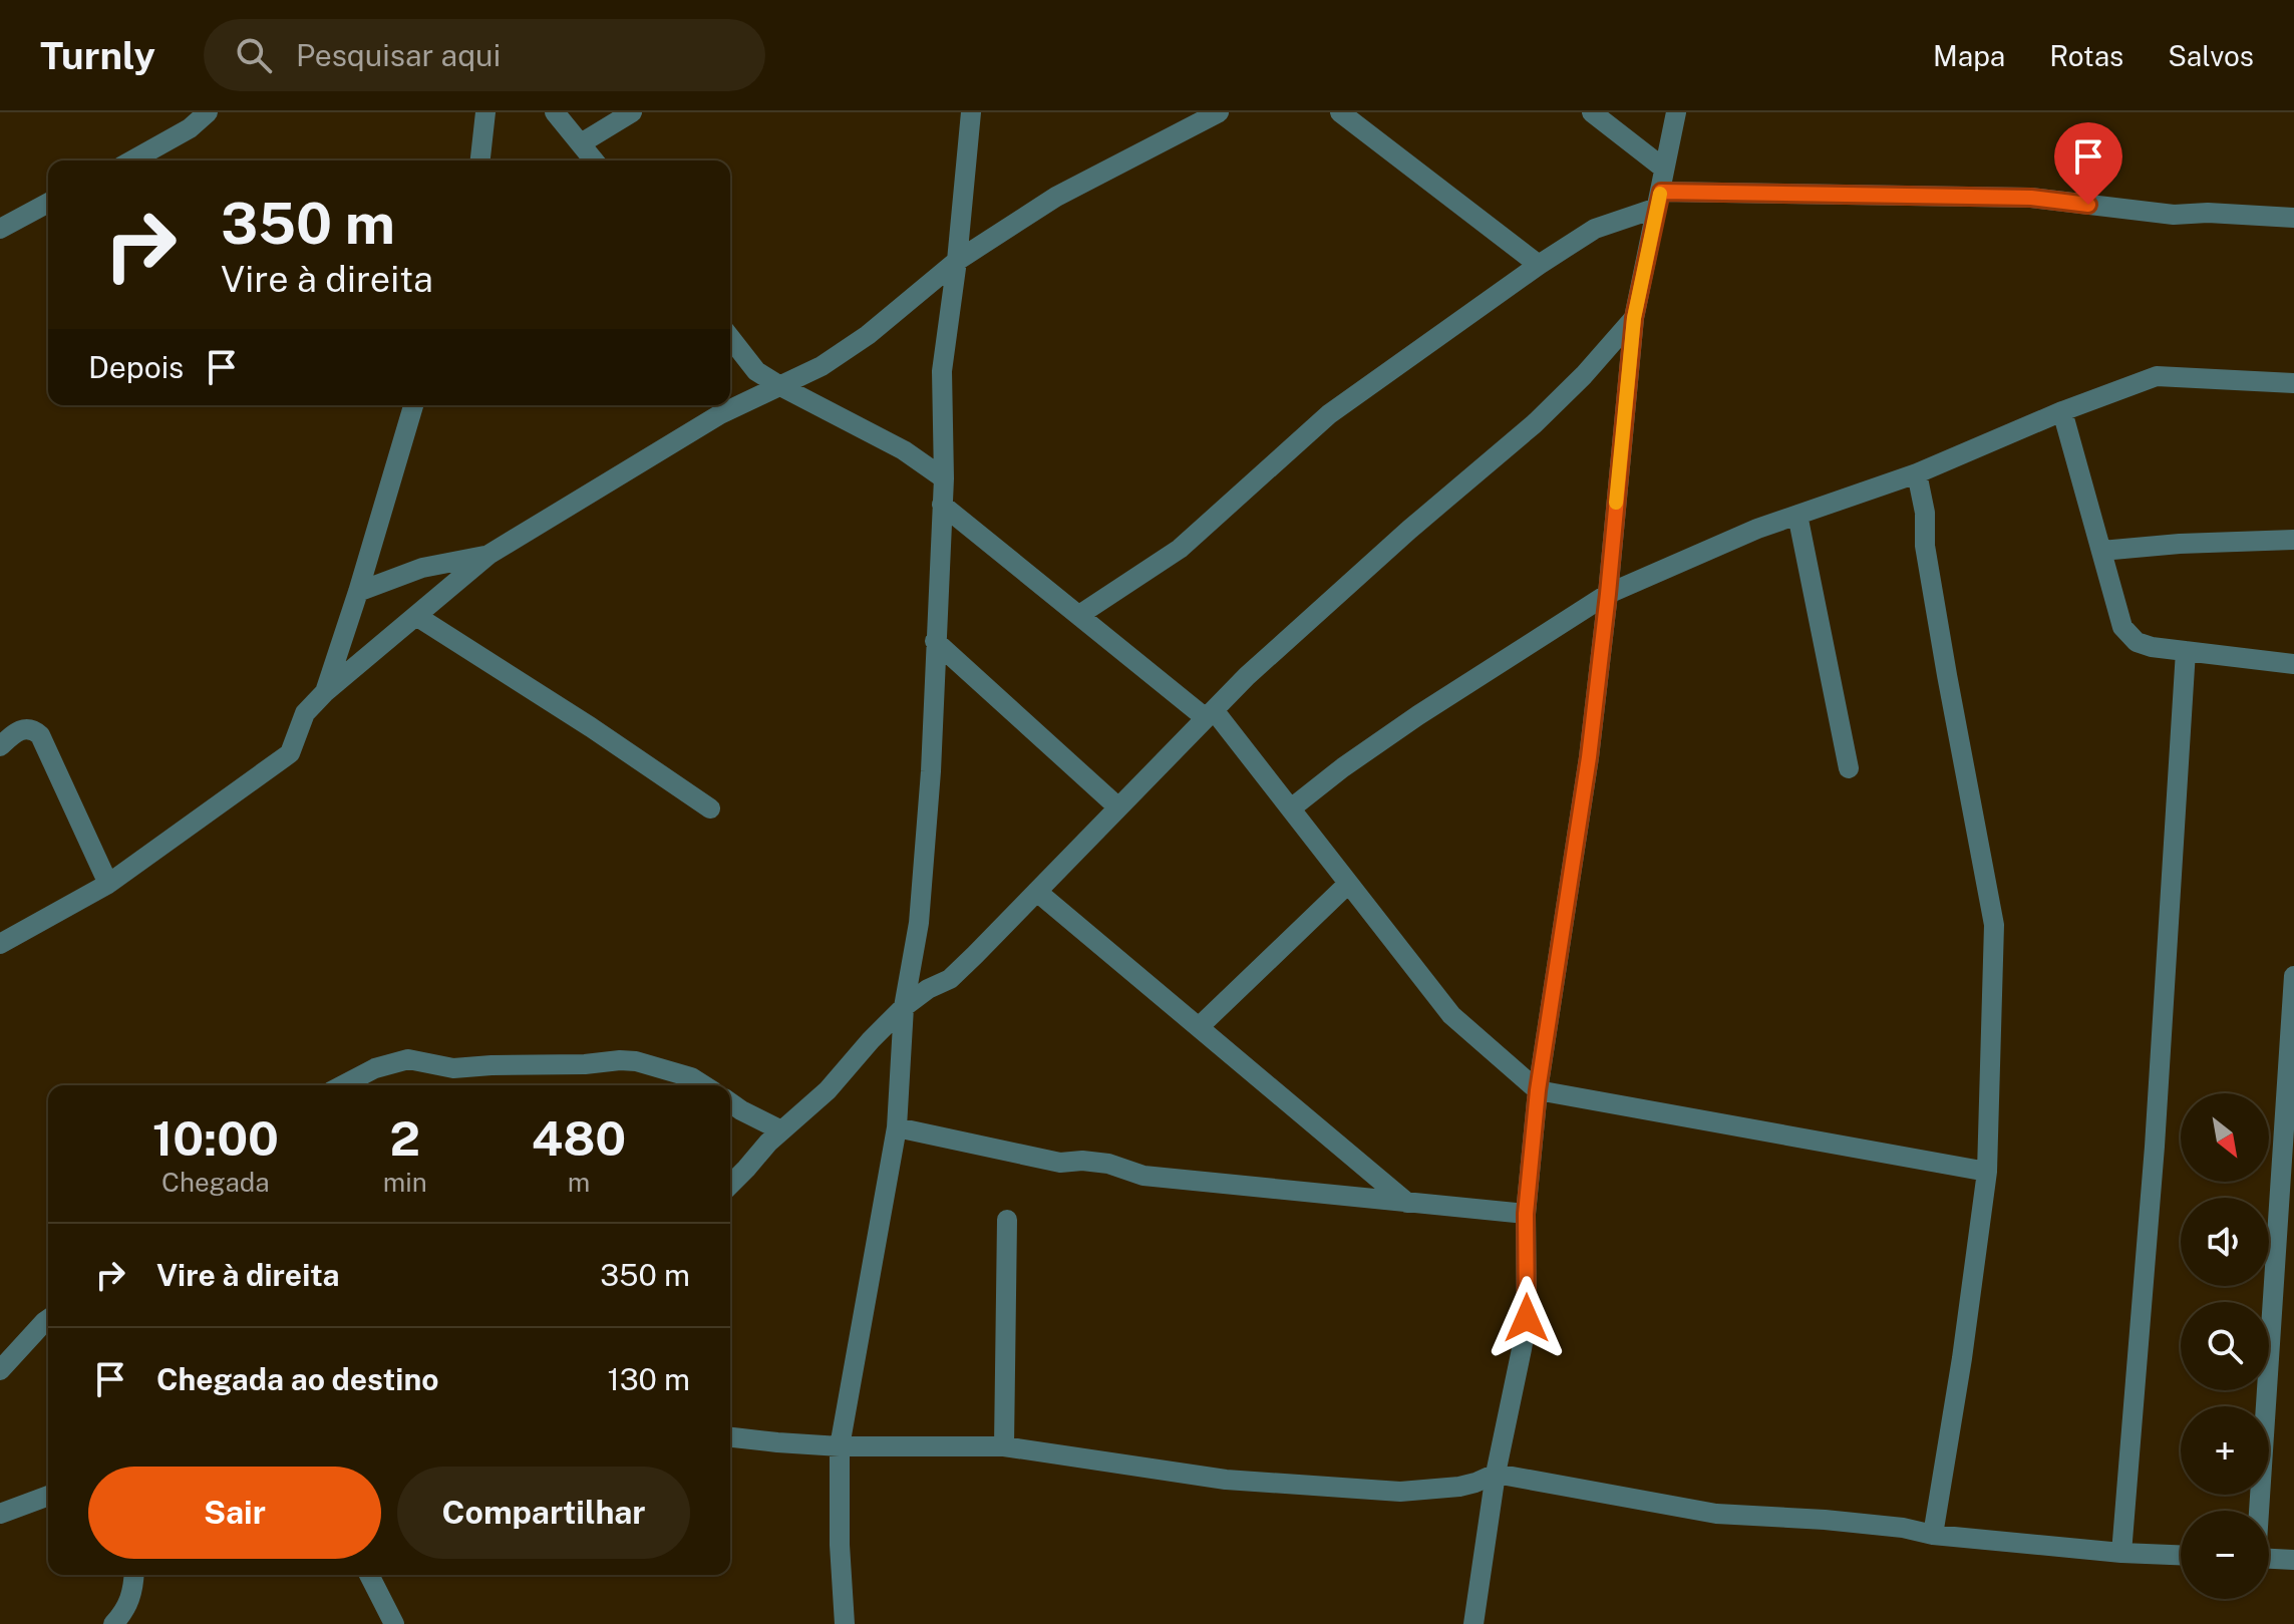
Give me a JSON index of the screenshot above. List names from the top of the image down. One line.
{"north":"bottom right","page":{"header":"Turnly","search":"Pesquisar aqui","nav":["Mapa","Rotas","Salvos"],"turn":["350 m","Vire à direita"],"then":"Depois","eta":["10:00","Chegada","2","min","480","m"],"map_buttons":["+","−"],"list":[{"name":"Vire à direita","value":"350 m"},{"name":"Chegada ao destino","value":"130 m"}],"buttons":["Sair","Compartilhar"]}}
